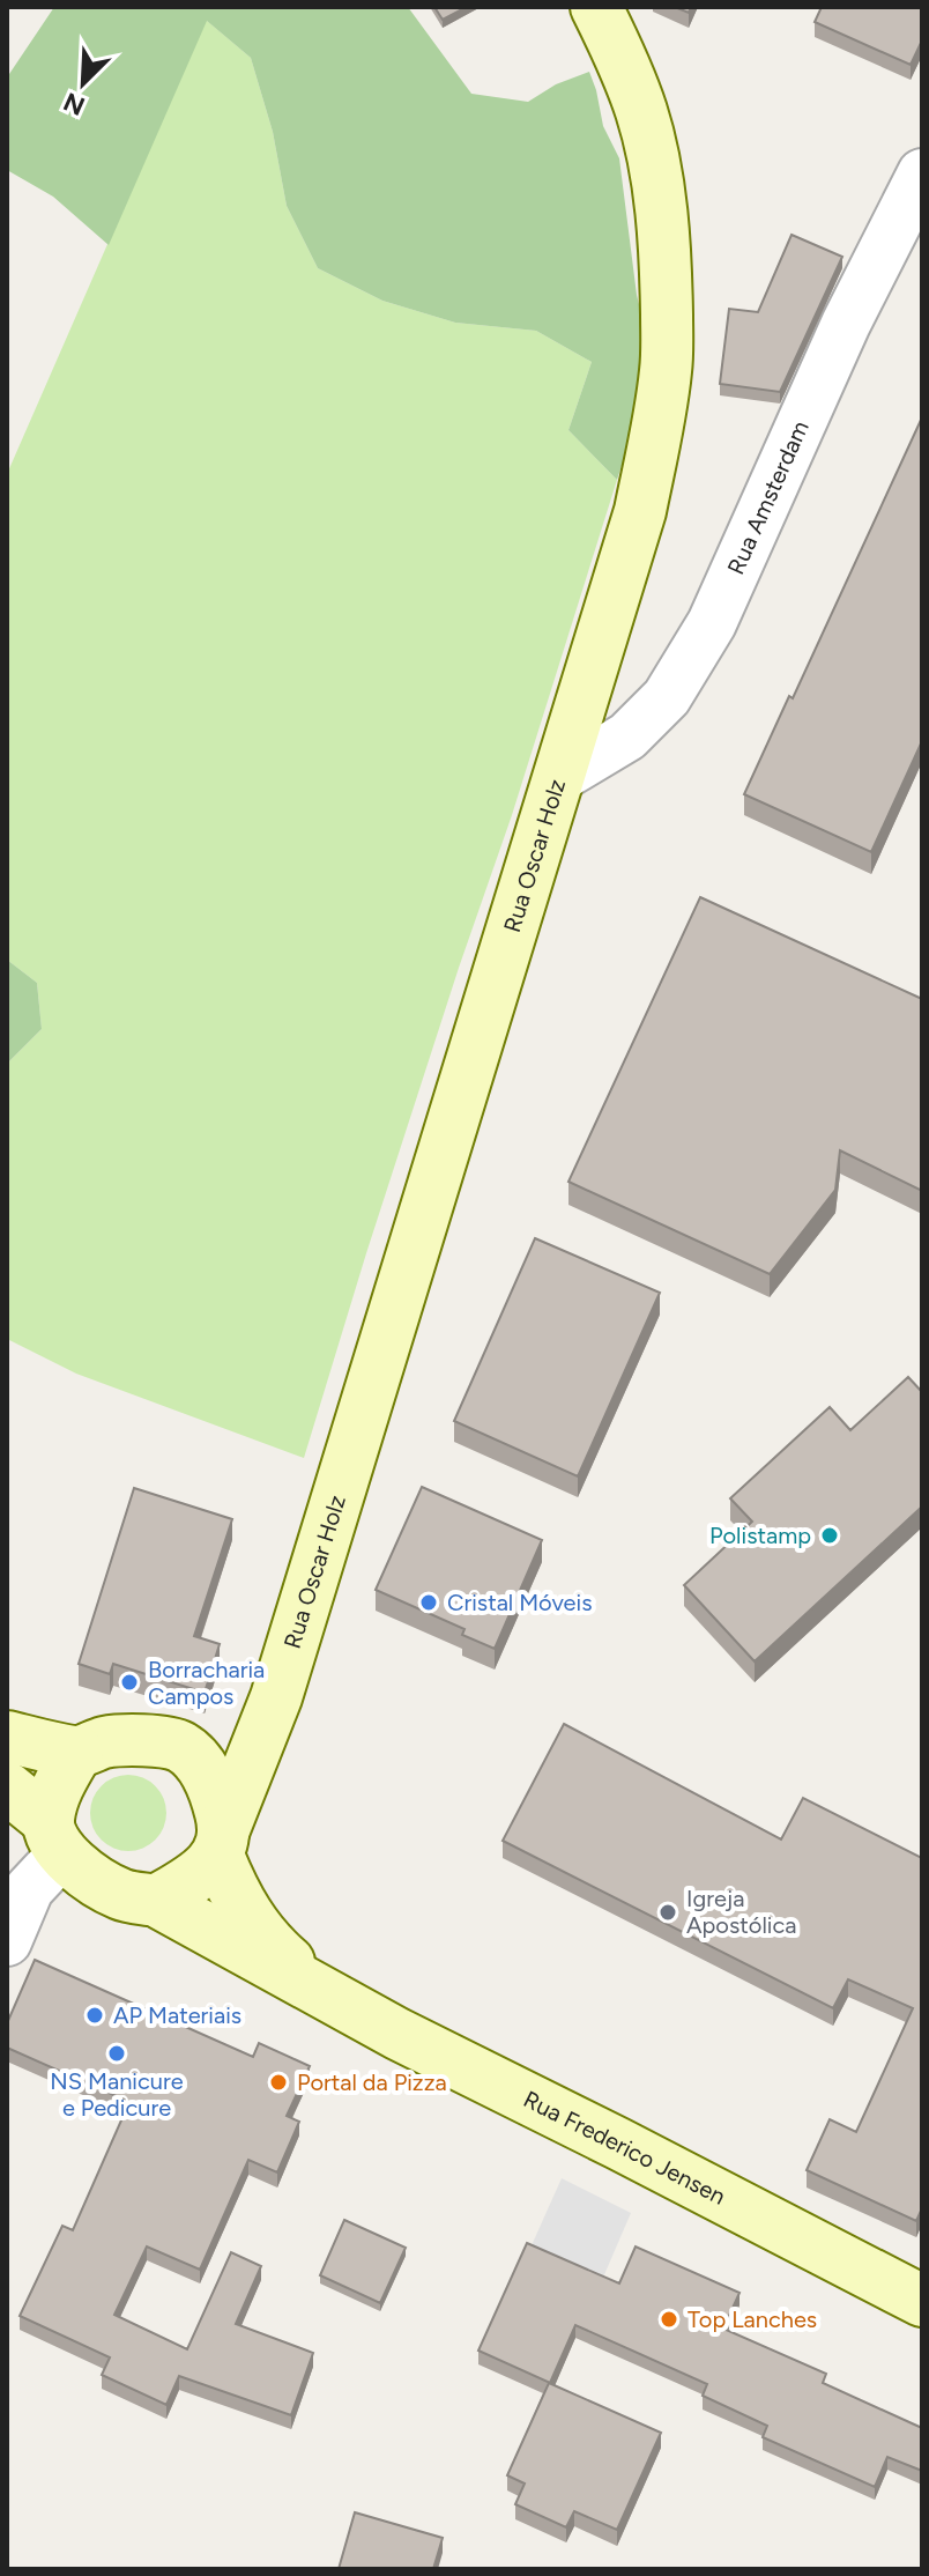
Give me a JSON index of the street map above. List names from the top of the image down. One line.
{"streets":{"street":["Rua Amsterdam","Rua Oscar Holz","Rua Frederico Jensen"]},"crossings":[["Rua Amsterdam","Rua Oscar Holz"],["Rua Oscar Holz","Rua Frederico Jensen"]],"places":["Polistamp","Cristal Móveis","Borracharia Campos","Igreja Apostólica","AP Materiais","NS Manicure e Pedicure","Portal da Pizza","Top Lanches"],"north":"bottom left"}
